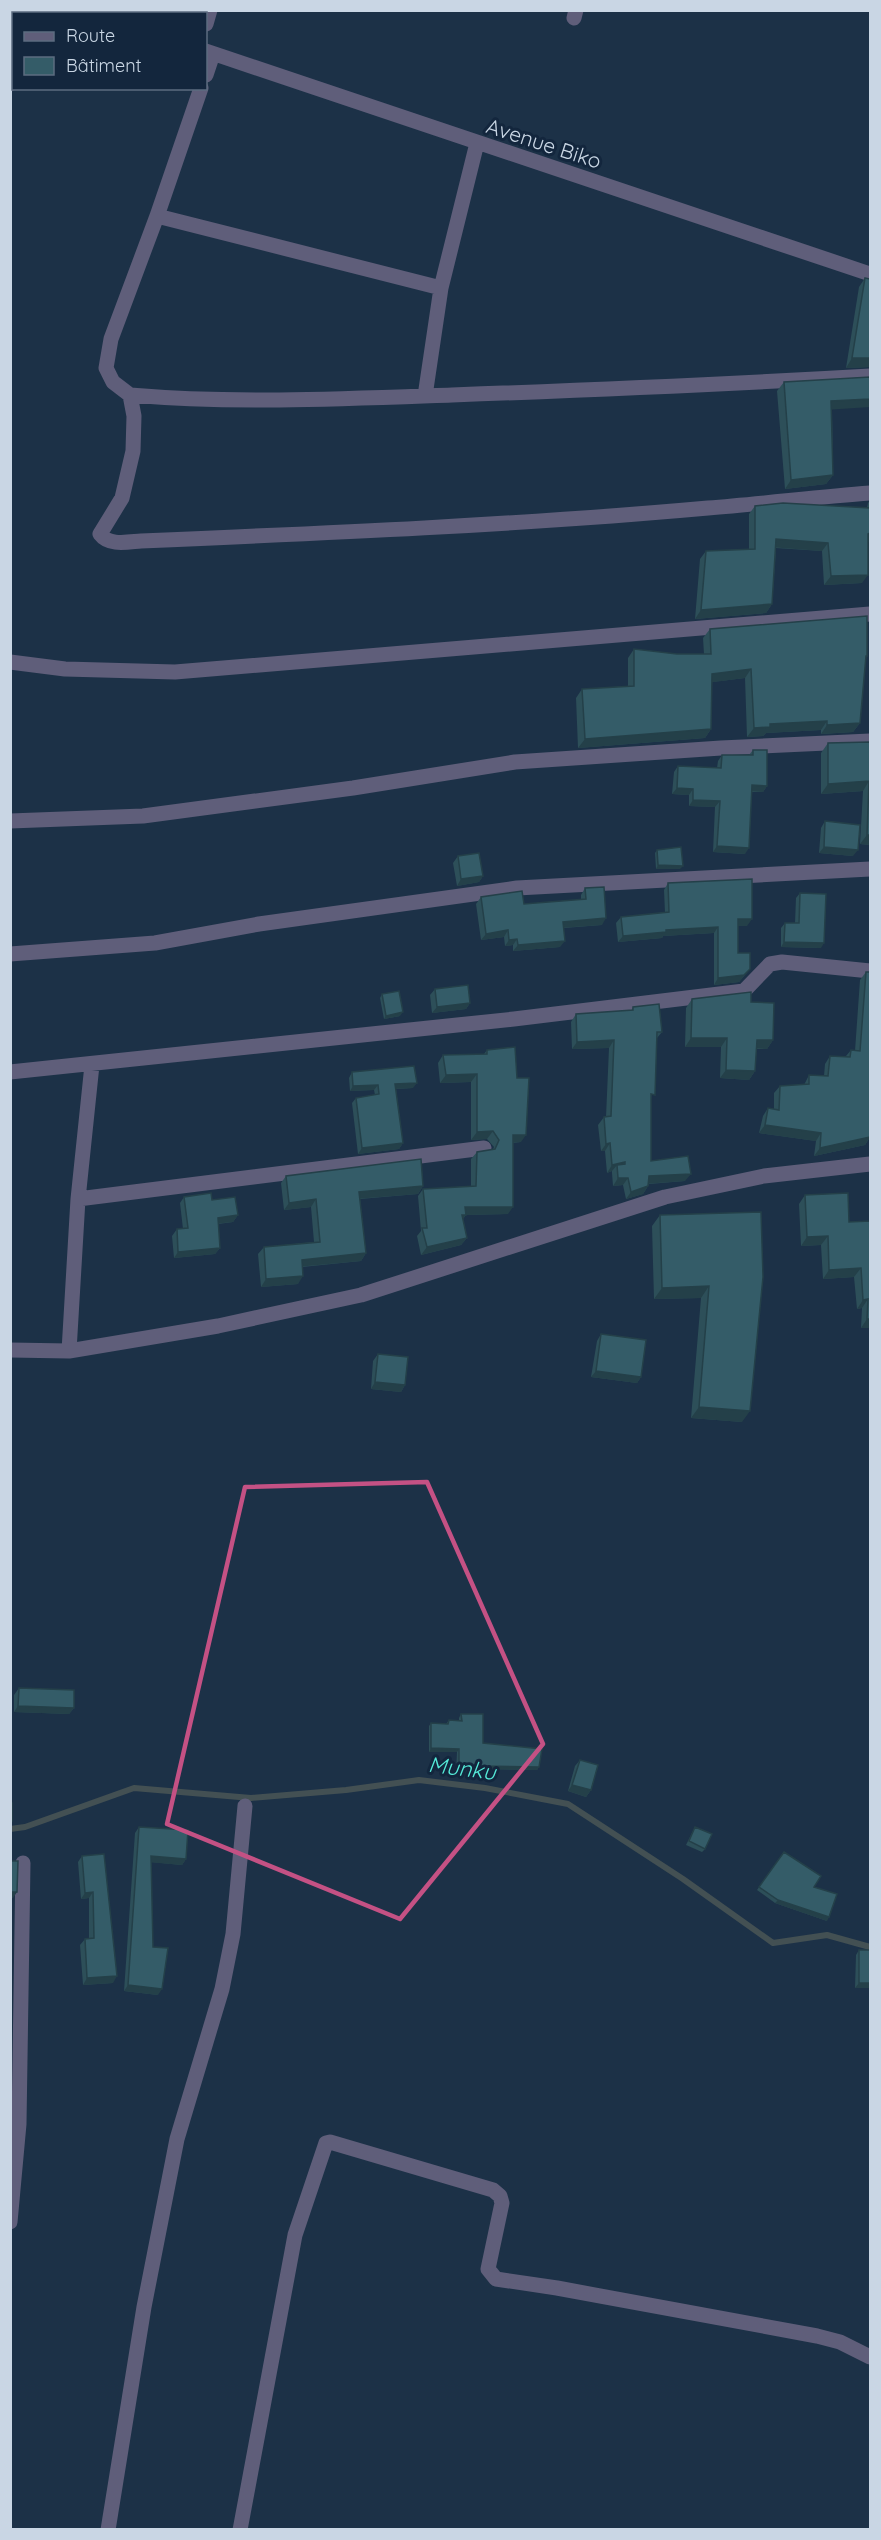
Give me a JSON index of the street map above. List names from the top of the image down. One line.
{"streets":{"street":["Avenue Biko"]},"water":["Munku"],"legend":["Route","Bâtiment"]}
